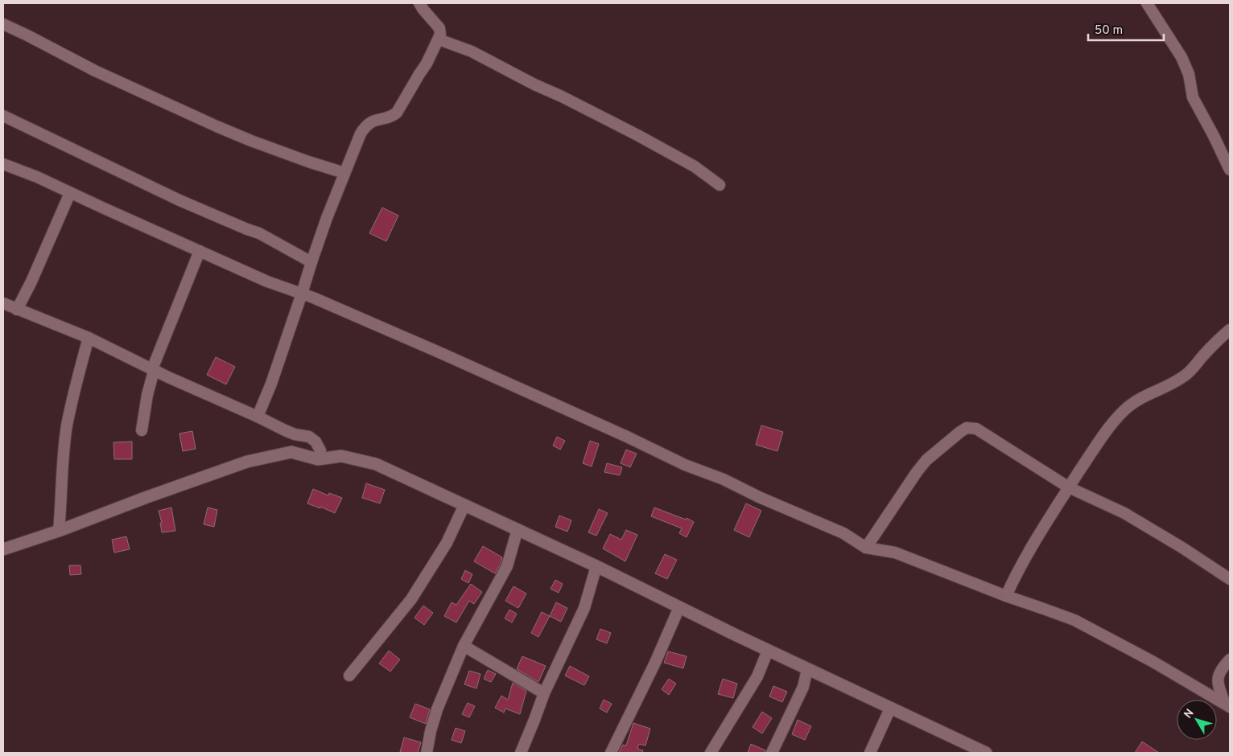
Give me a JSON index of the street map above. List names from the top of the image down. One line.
{"scale_bar":"50 m","north":"top left"}
